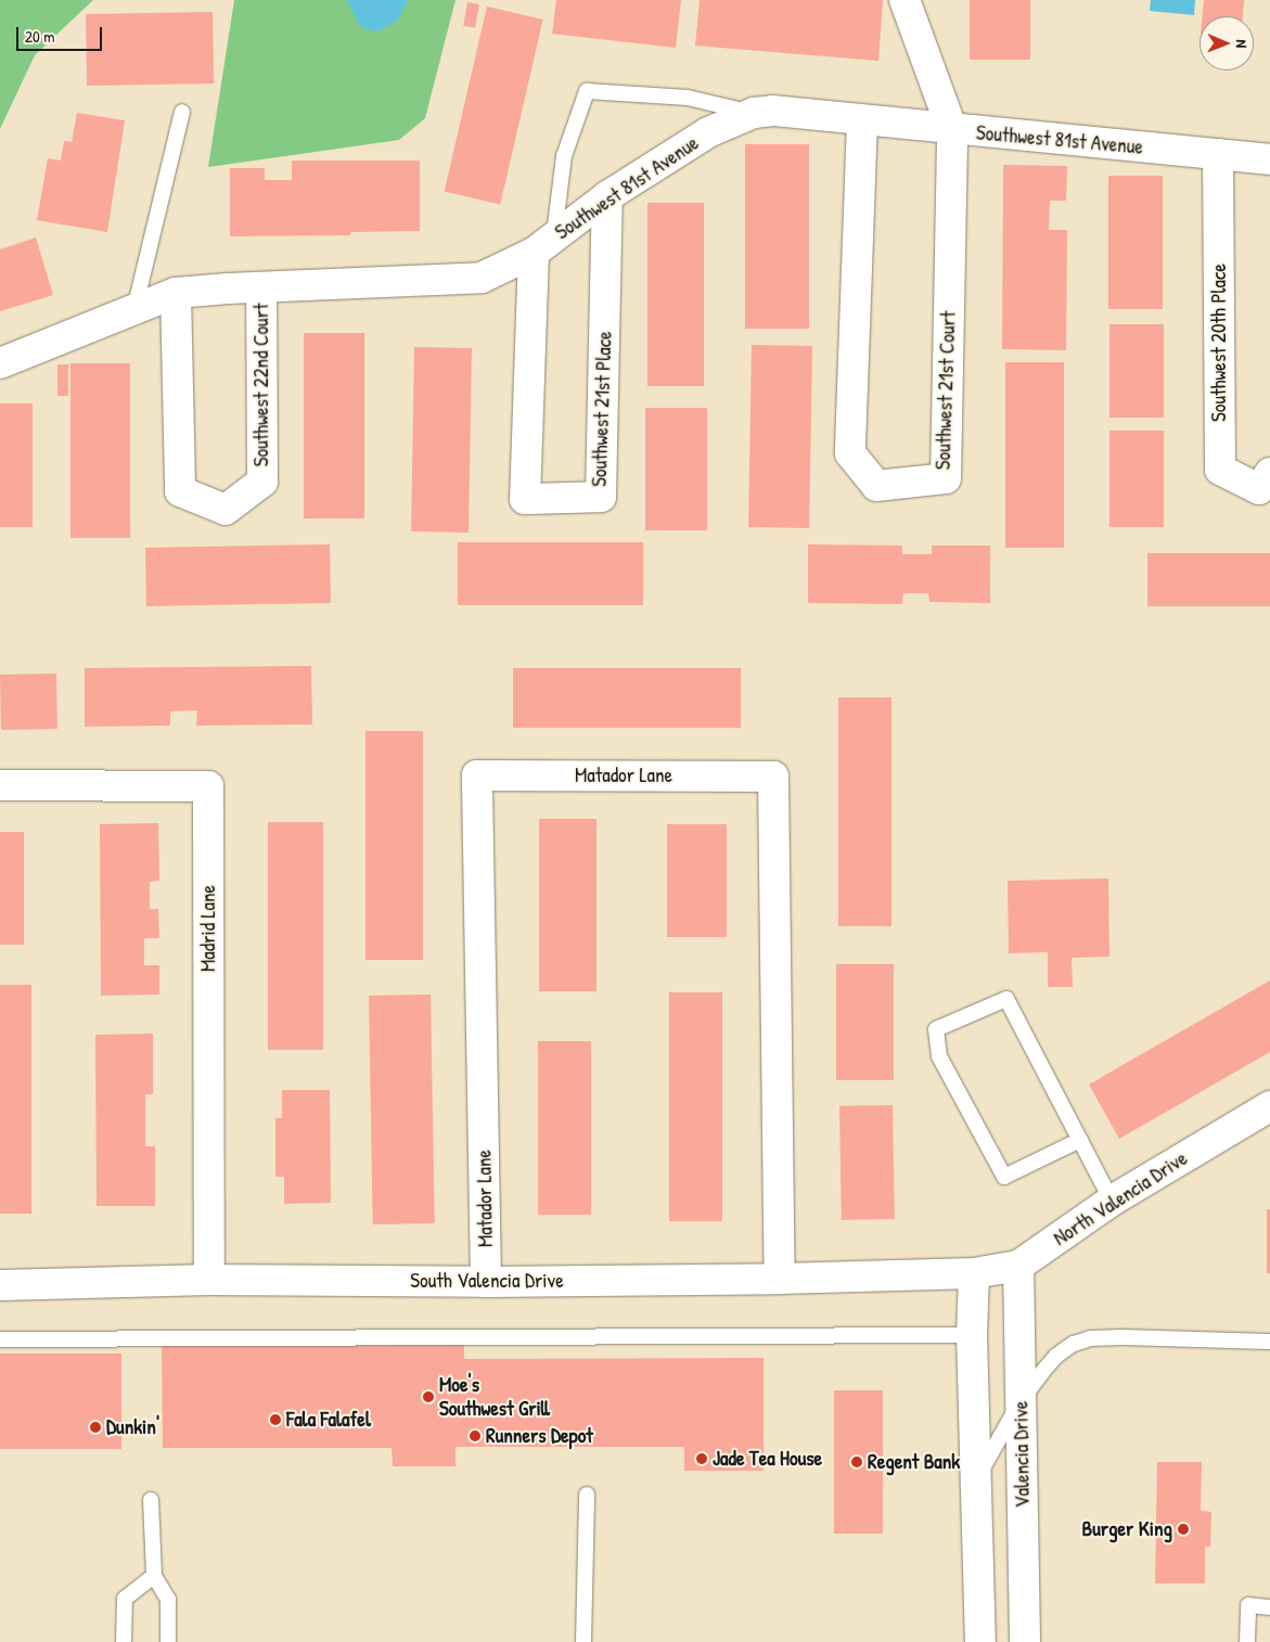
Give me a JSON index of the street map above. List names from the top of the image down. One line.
{"streets":{"street":["Southwest 81st Avenue","Southwest 20th Place","Southwest 22nd Court","Southwest 21st Court","Southwest 21st Place","Matador Lane","Madrid Lane","North Valencia Drive","South Valencia Drive","Valencia Drive"]},"crossings":[["Southwest 81st Avenue","Southwest 20th Place"],["Southwest 81st Avenue","Southwest 22nd Court"],["Southwest 81st Avenue","Southwest 21st Court"],["Southwest 81st Avenue","Southwest 21st Place"],["Matador Lane","South Valencia Drive"],["Madrid Lane","South Valencia Drive"],["North Valencia Drive","South Valencia Drive"],["North Valencia Drive","Valencia Drive"]],"places":["Moe's Southwest Grill","Fala Falafel","Dunkin'","Runners Depot","Jade Tea House","Regent Bank","Burger King"],"scale_bar":"20 m","north":"right"}
